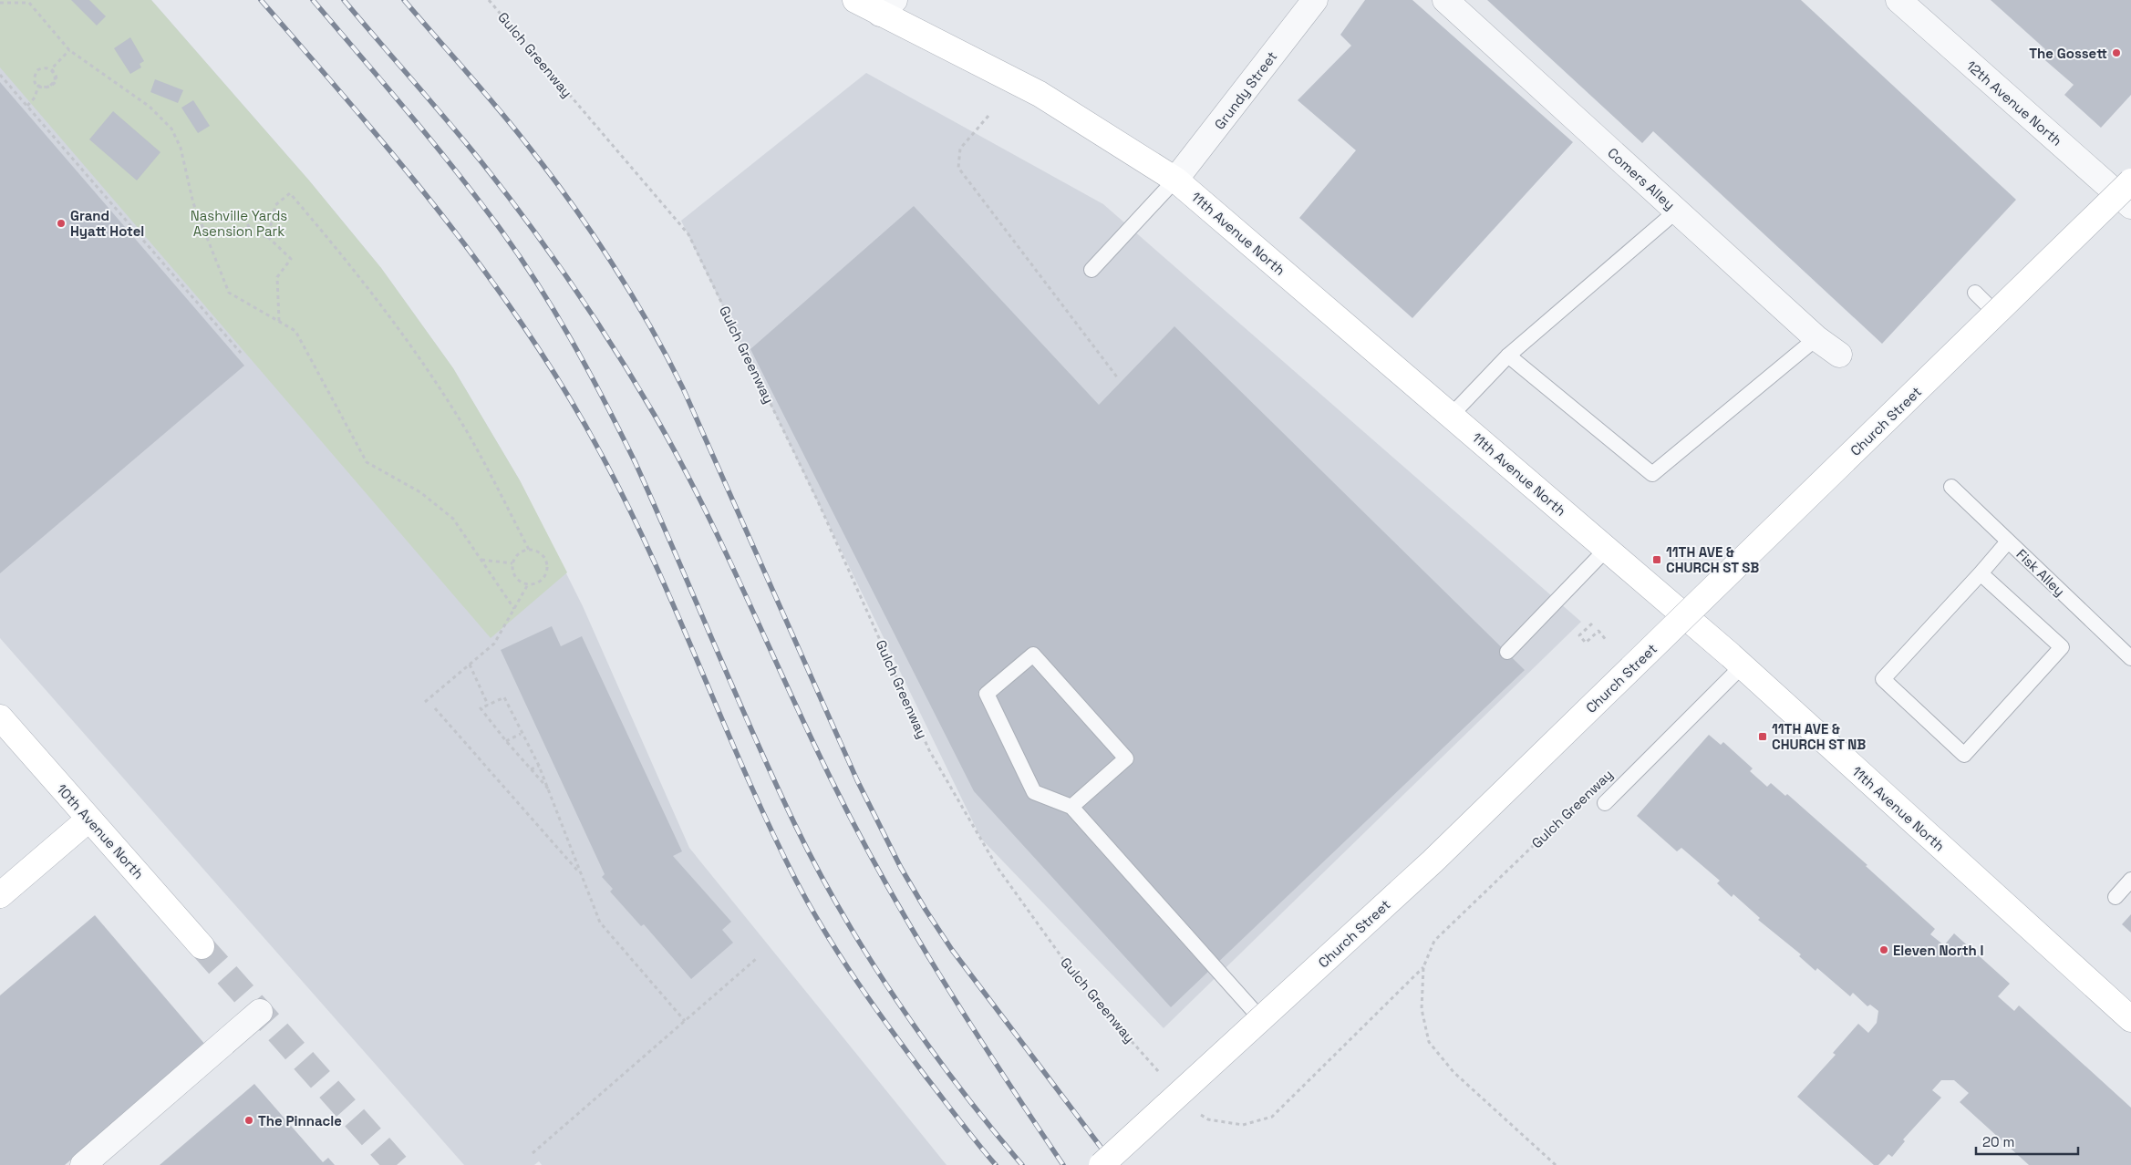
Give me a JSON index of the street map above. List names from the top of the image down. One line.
{"streets":{"street":["Grundy Street","12th Avenue North","Comers Alley","11th Avenue North","Church Street","10th Avenue North"],"lane":["Fisk Alley"],"path":["Gulch Greenway"]},"crossings":[["Grundy Street","11th Avenue North"],["12th Avenue North","Church Street"],["11th Avenue North","Church Street"]],"parks":["Nashville Yards Asension Park"],"places":{"other":["The Gossett","Grand Hyatt Hotel","Eleven North I","The Pinnacle"],"transit":["11TH AVE & CHURCH ST SB","11TH AVE & CHURCH ST NB"]},"scale_bar":"20 m"}
